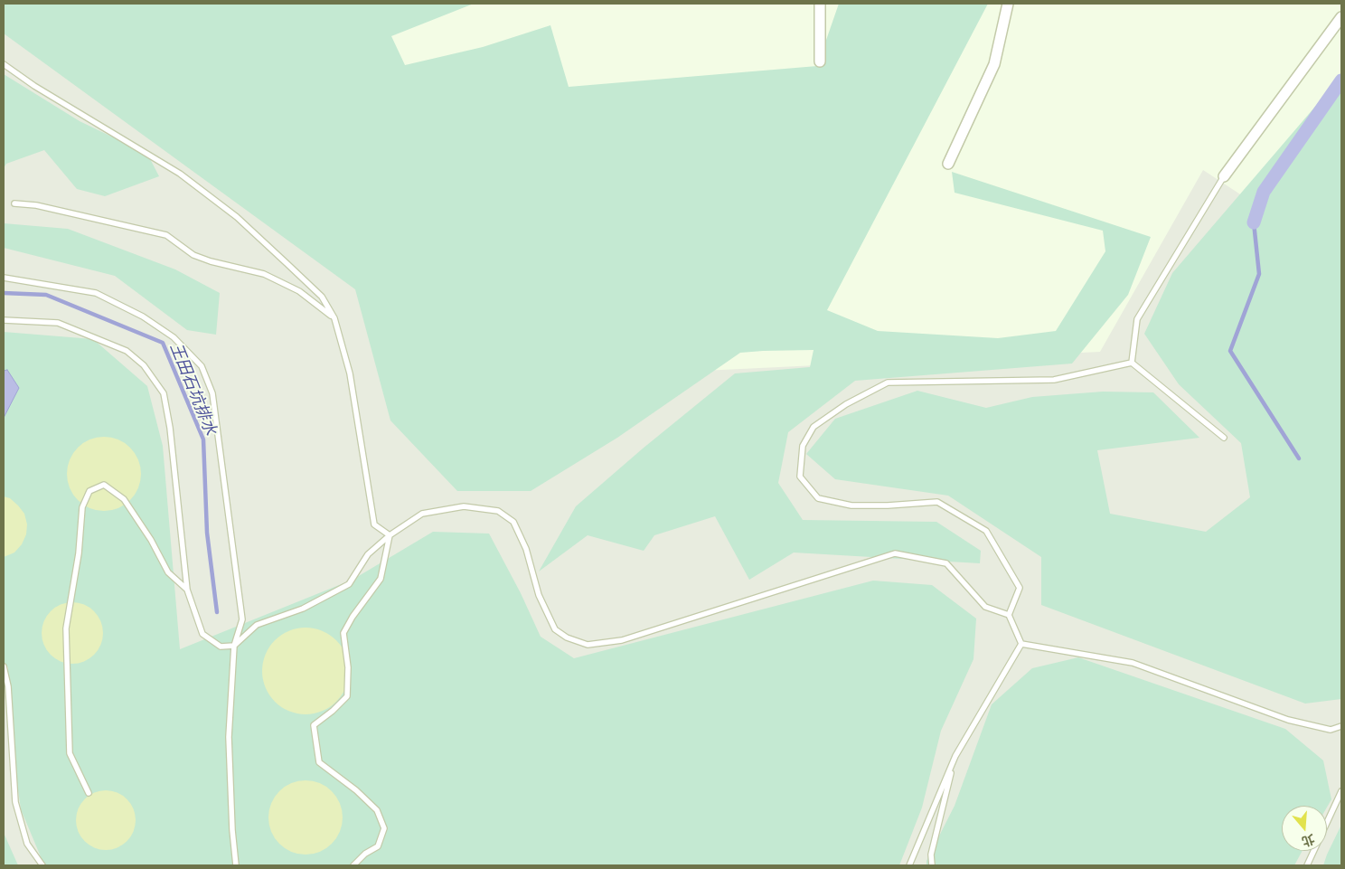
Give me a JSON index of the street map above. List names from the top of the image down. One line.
{"water":["王田石坑排水"],"north":"bottom"}
